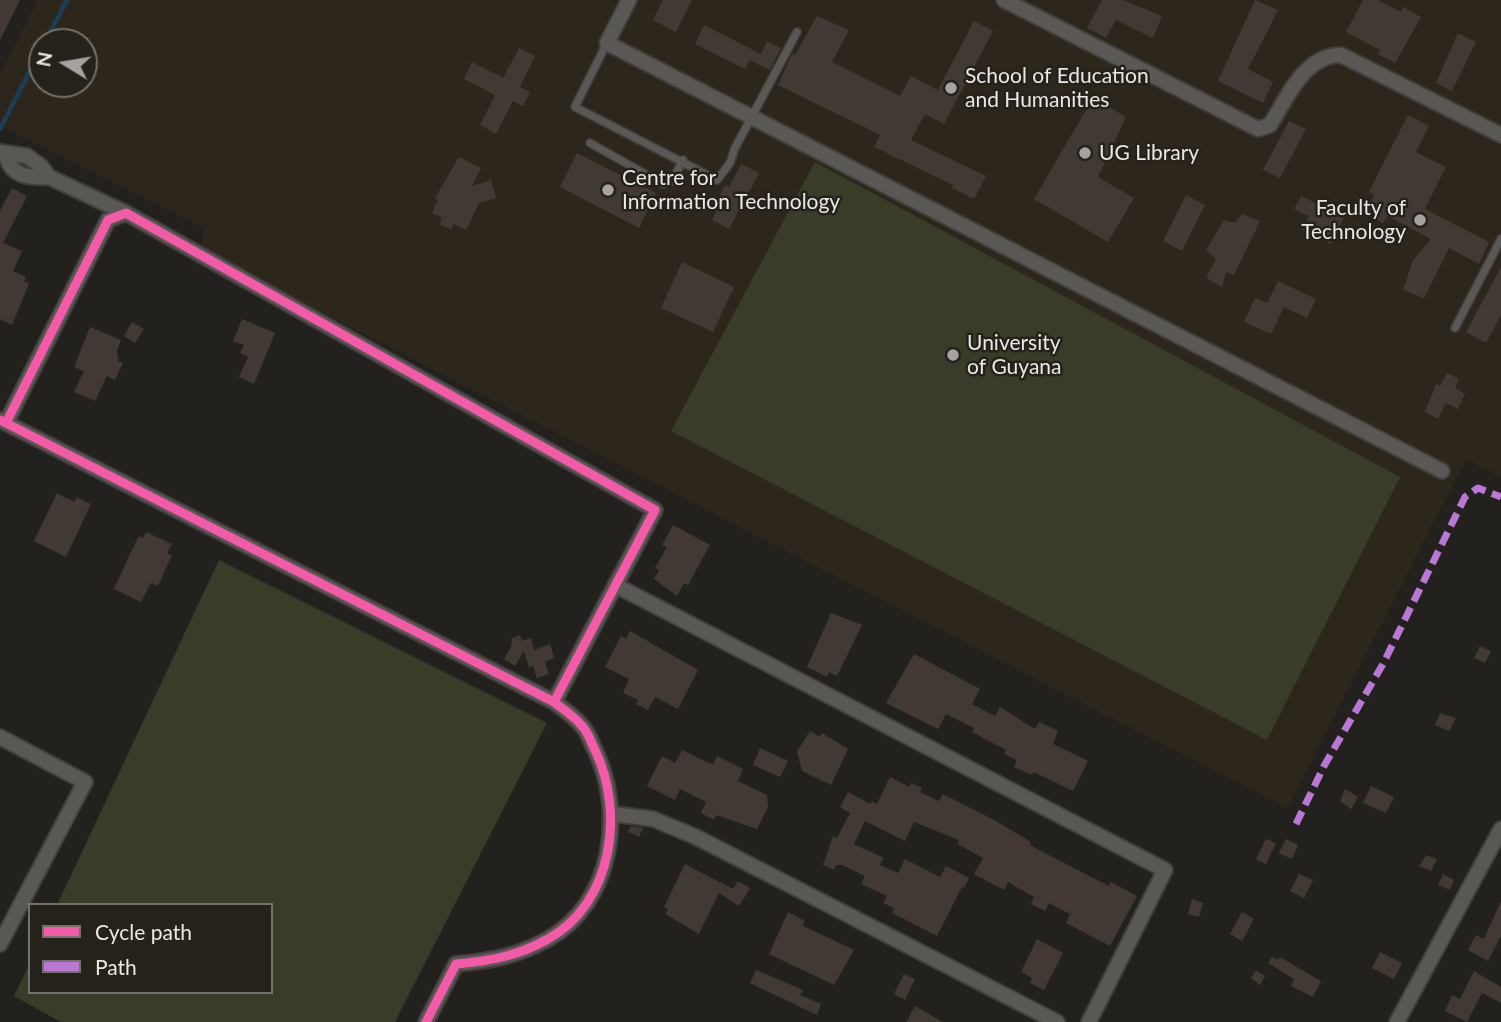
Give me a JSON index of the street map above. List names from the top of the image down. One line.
{"places":["School of Education and Humanities","UG Library","Centre for Information Technology","Faculty of Technology","University of Guyana"],"legend":["Cycle path","Path"],"north":"left"}
